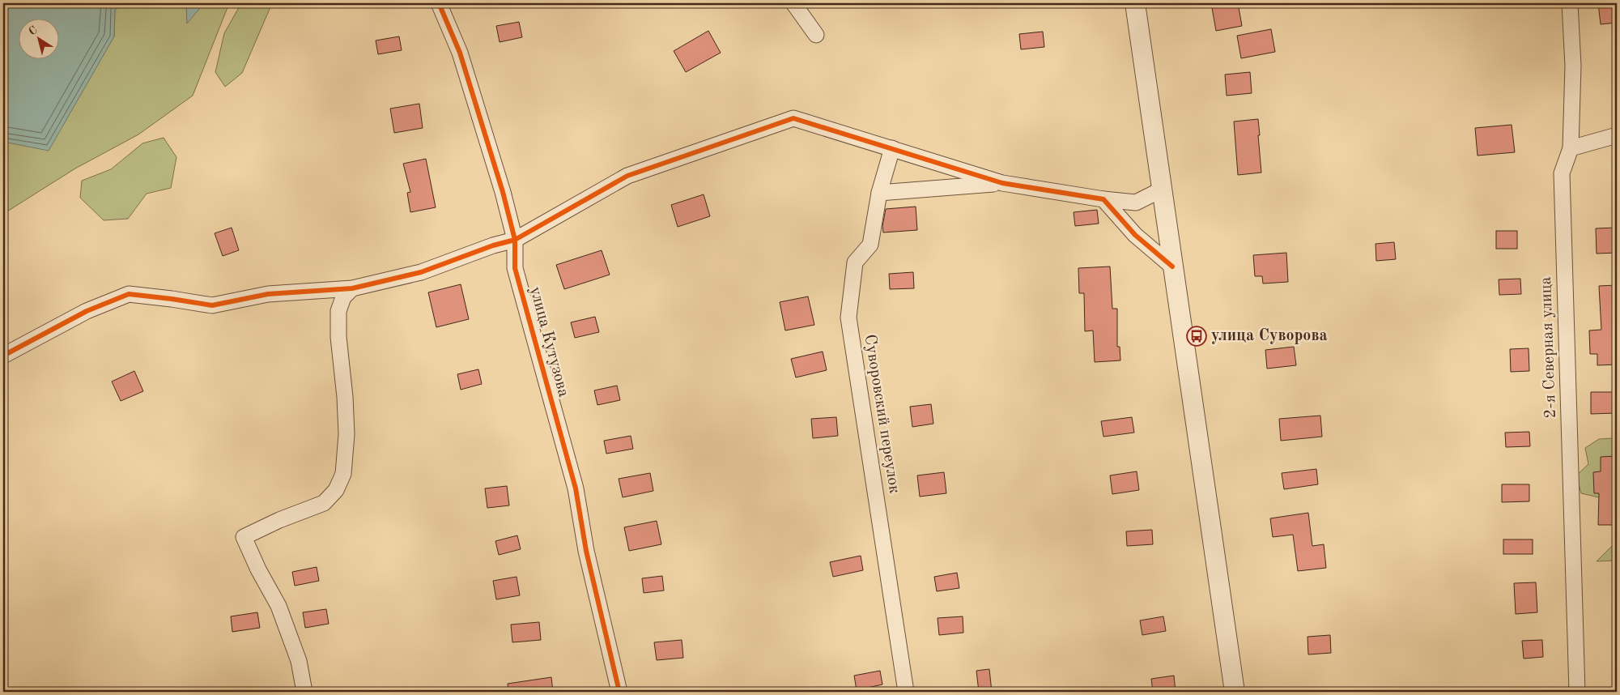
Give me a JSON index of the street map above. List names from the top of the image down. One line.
{"streets":{"street":["улица Кутузова","2-я Северная улица","Суворовский переулок"]},"places":{"bus stop":["улица Суворова"]},"north":"top left"}
